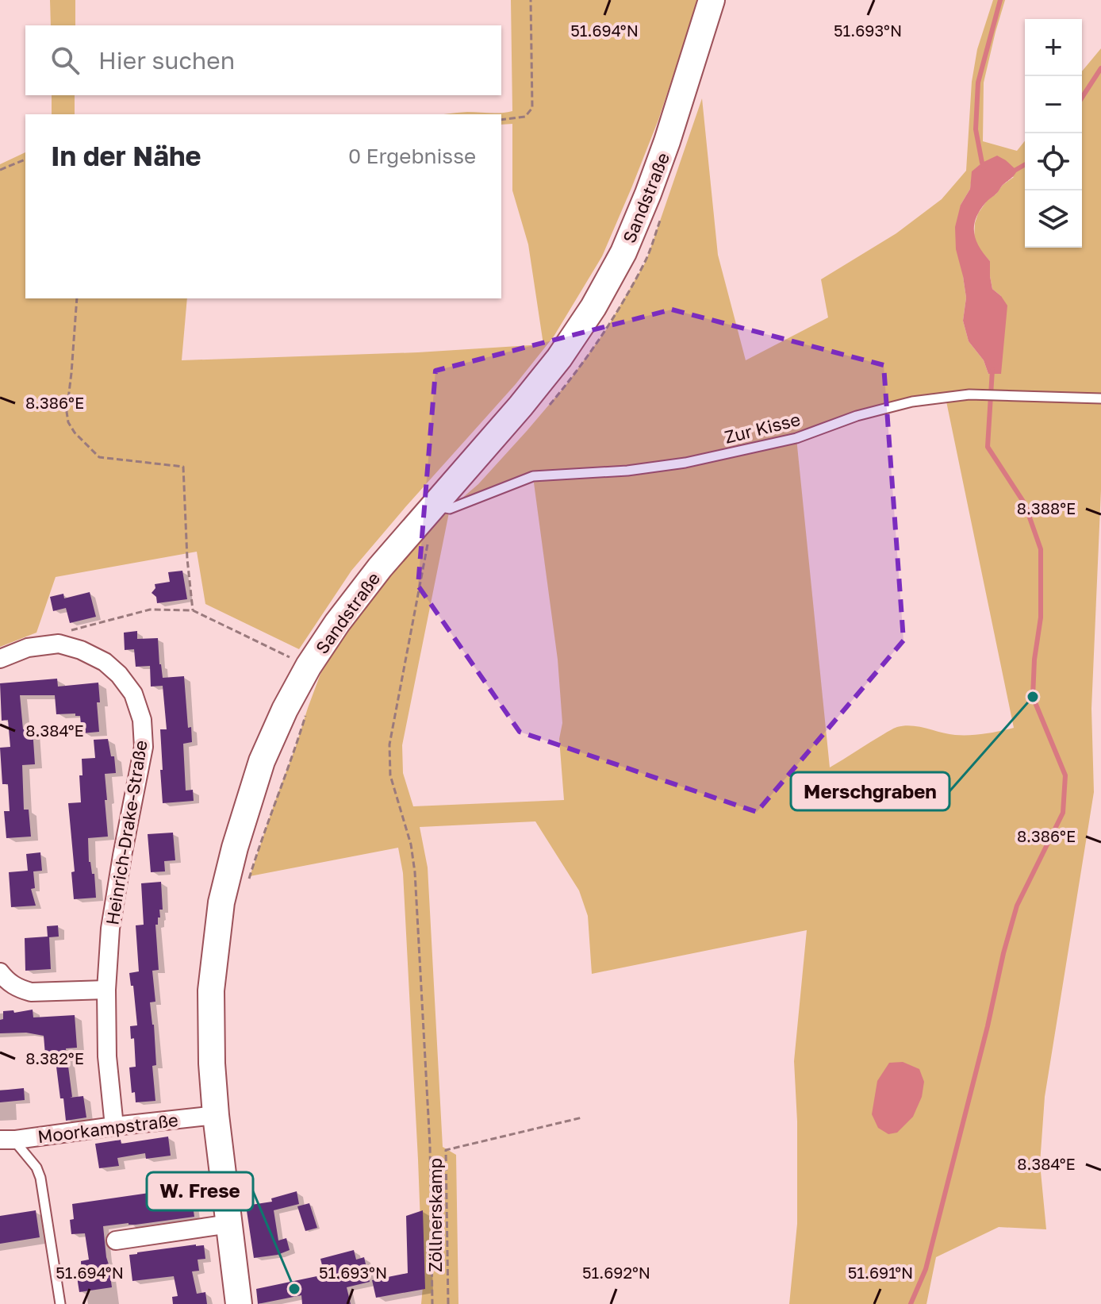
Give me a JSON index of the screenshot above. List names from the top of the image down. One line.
{"streets":{"main road":["Sandstraße"],"street":["Heinrich-Drake-Straße","Moorkampstraße"],"lane":["Zur Kisse"],"path":["Zöllnerskamp"]},"crossings":[["Sandstraße","Zur Kisse"],["Sandstraße","Moorkampstraße"],["Heinrich-Drake-Straße","Moorkampstraße"]],"places":["Merschgraben","W. Frese"],"page":{"map_buttons":["+","−"],"search":"Hier suchen","heading":["In der Nähe","0 Ergebnisse"]},"coordinates":["51.694°N","51.693°N","8.386°E","8.388°E","8.384°E","8.382°E","51.692°N","51.691°N"]}
